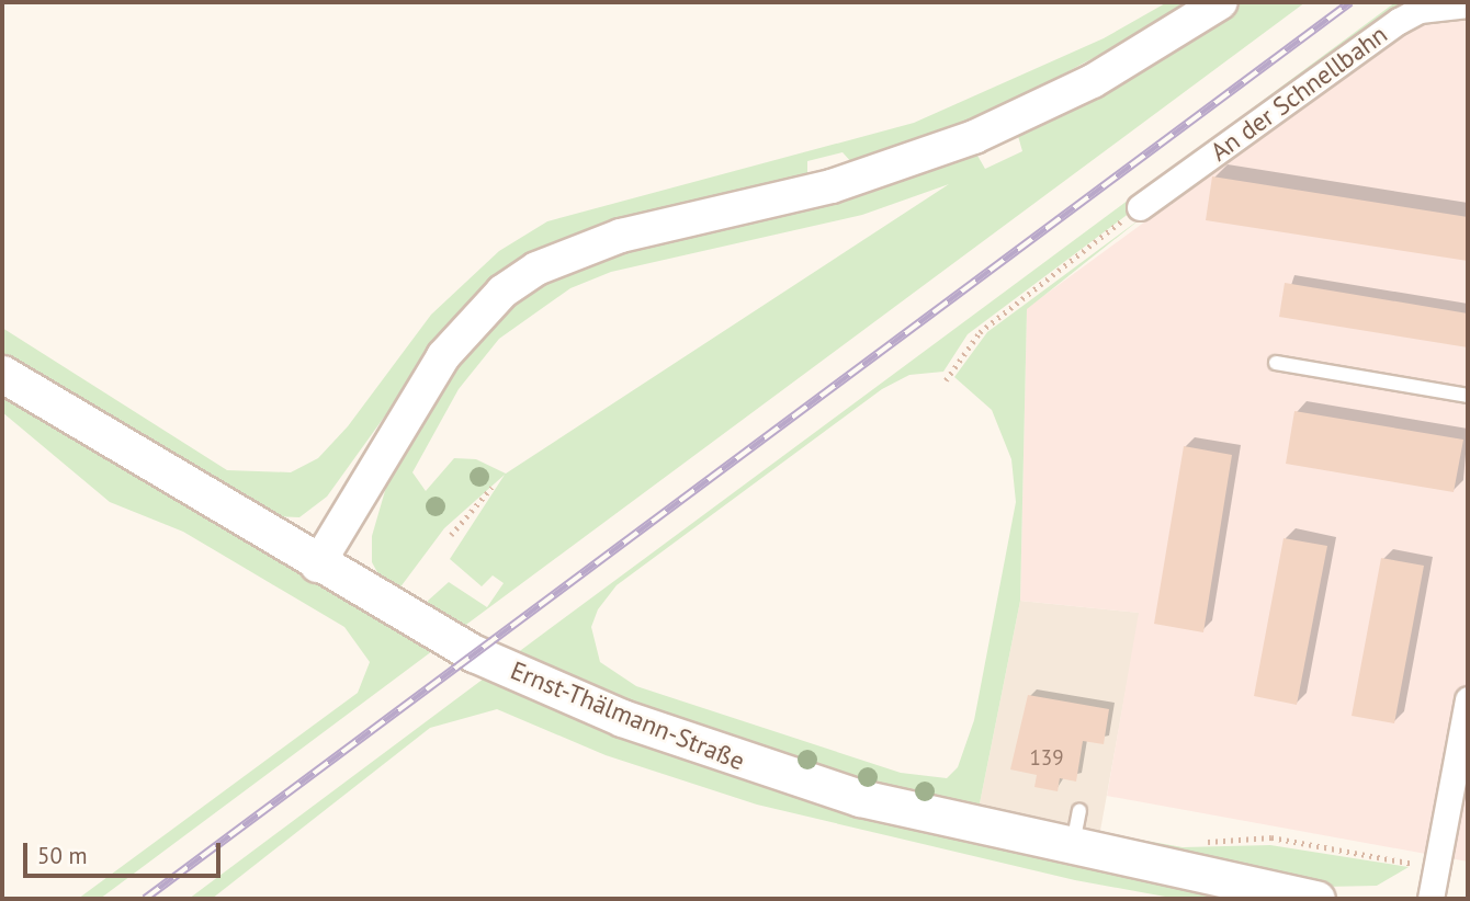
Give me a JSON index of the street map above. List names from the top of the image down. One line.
{"streets":{"main road":["Ernst-Thälmann-Straße"],"street":["An der Schnellbahn"]},"house_numbers":["139"],"scale_bar":"50 m"}
